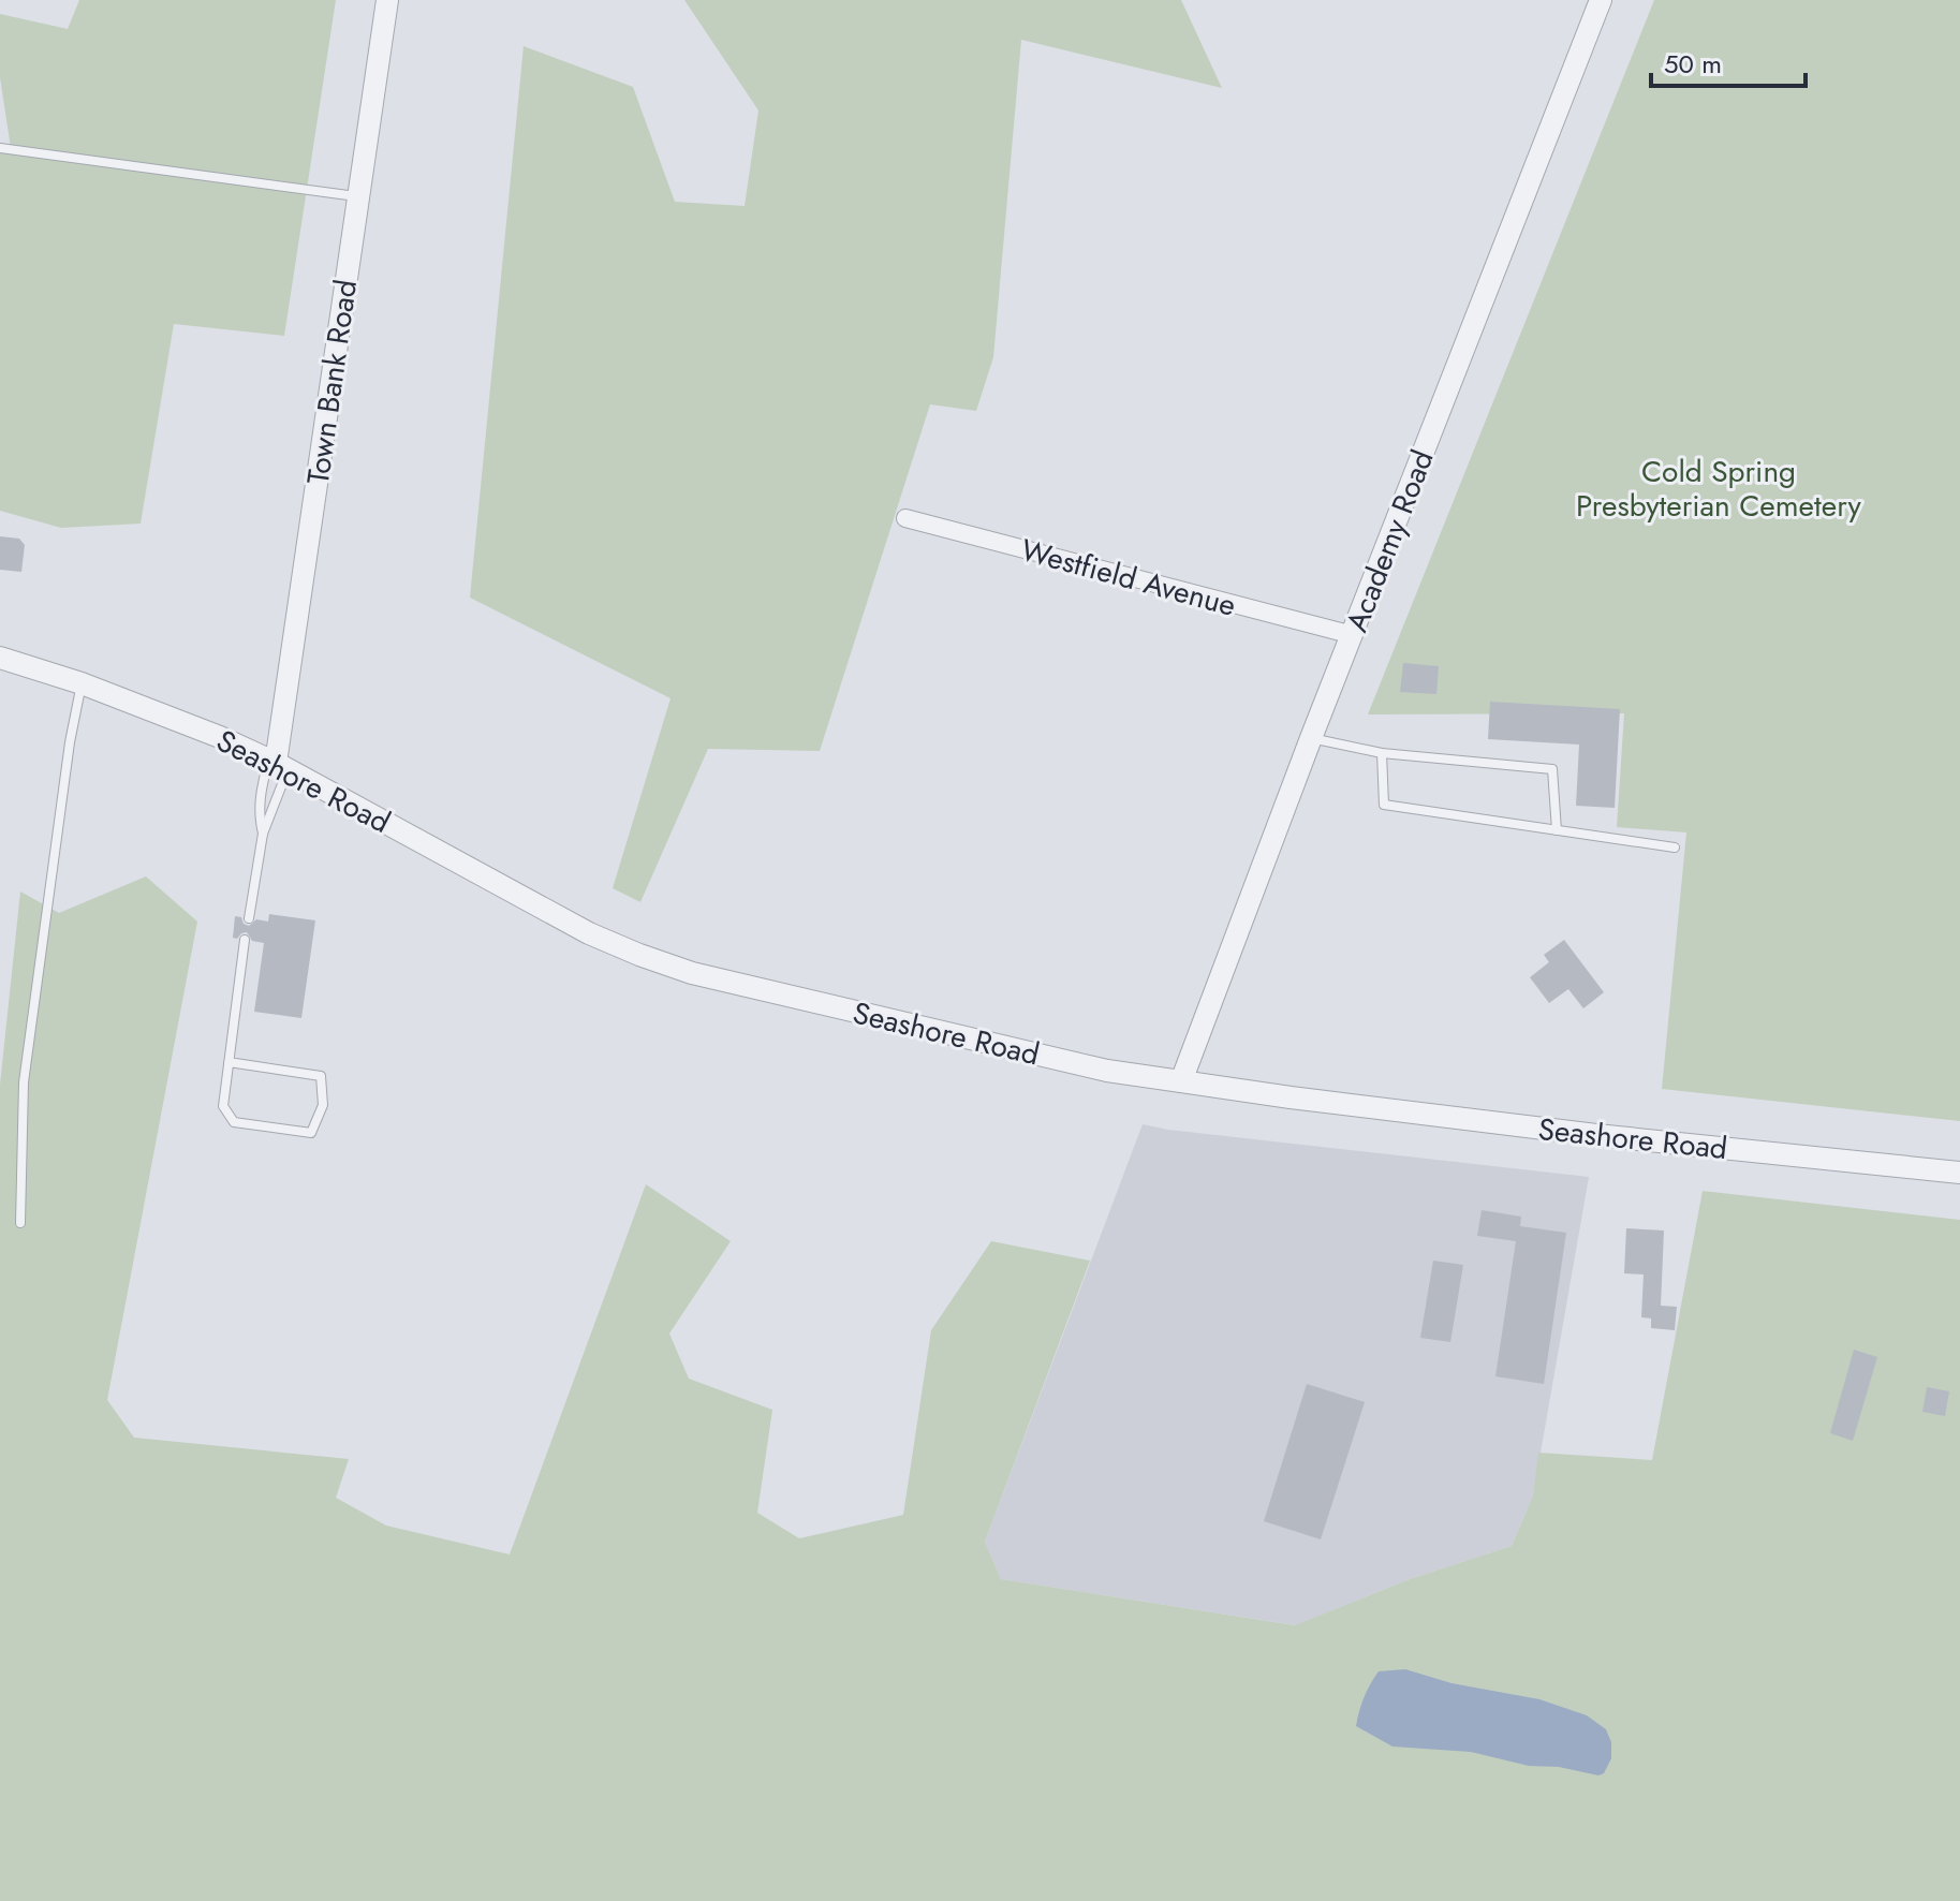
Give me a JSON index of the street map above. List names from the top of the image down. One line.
{"streets":{"street":["Town Bank Road","Academy Road","Westfield Avenue","Seashore Road"]},"crossings":[["Town Bank Road","Seashore Road"],["Academy Road","Westfield Avenue"],["Academy Road","Seashore Road"]],"parks":["Cold Spring Presbyterian Cemetery"],"scale_bar":"50 m"}
